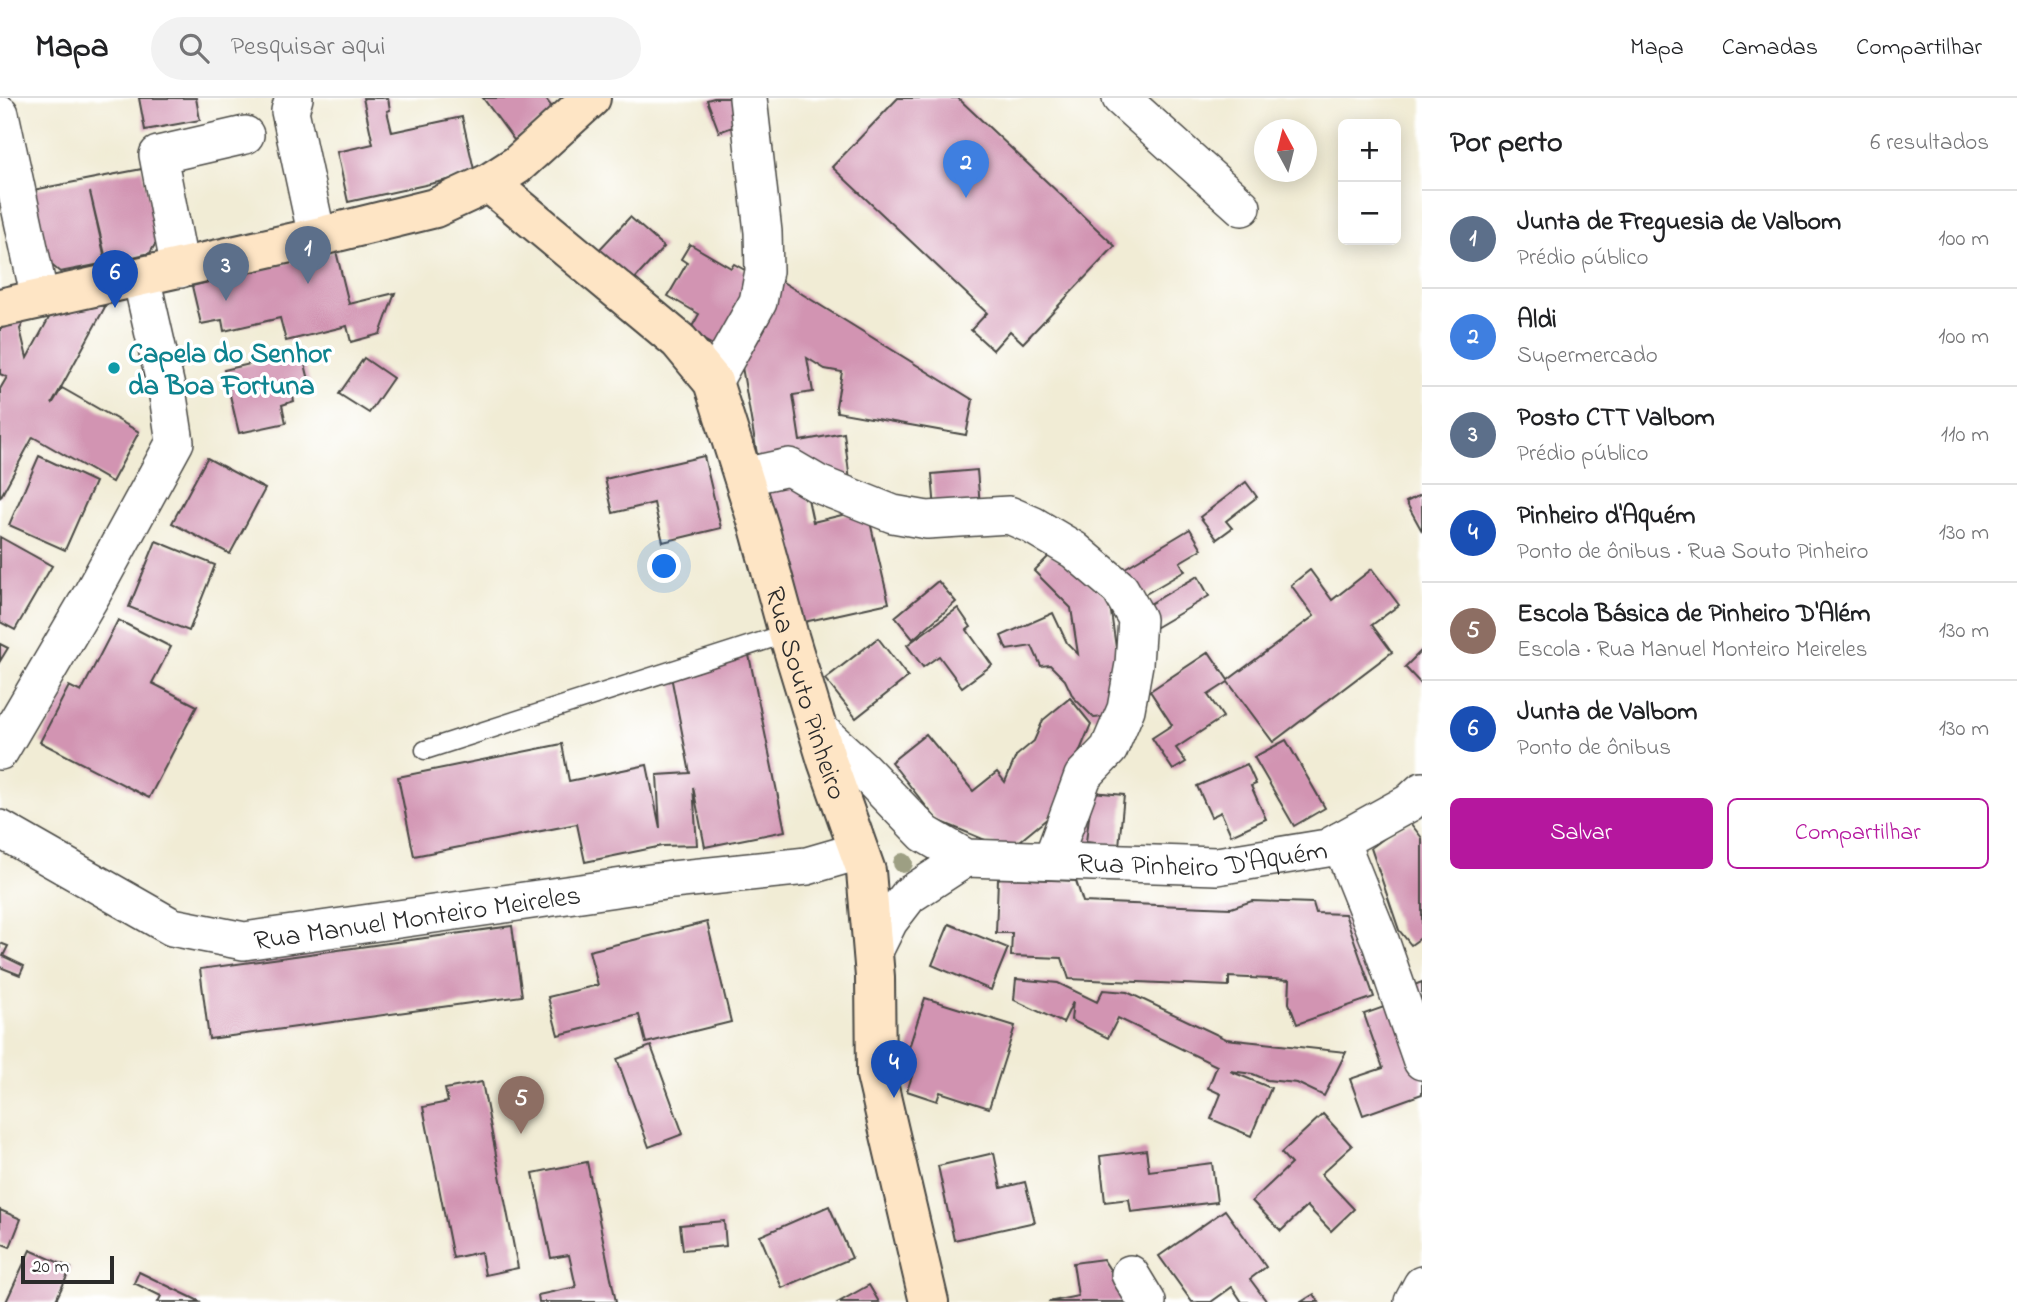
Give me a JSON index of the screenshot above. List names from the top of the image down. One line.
{"streets":{"street":["Rua Souto Pinheiro","Rua Pinheiro D'Aquém","Rua Manuel Monteiro Meireles"]},"crossings":[["Rua Souto Pinheiro","Rua Pinheiro D'Aquém"],["Rua Souto Pinheiro","Rua Manuel Monteiro Meireles"]],"places":["Capela do Senhor da Boa Fortuna"],"scale_bar":"20 m","north":"top","page":{"header":"Mapa","search":"Pesquisar aqui","nav":["Mapa","Camadas","Compartilhar"],"heading":["Por perto","6 resultados"],"map_buttons":["+","−"],"pins":["2","1","3","6","4","5"],"list":[{"mark":"1","name":"Junta de Freguesia de Valbom","note":"Prédio público","value":"100 m"},{"mark":"2","name":"Aldi","note":"Supermercado","value":"100 m"},{"mark":"3","name":"Posto CTT Valbom","note":"Prédio público","value":"110 m"},{"mark":"4","name":"Pinheiro d'Aquém","note":"Ponto de ônibus · Rua Souto Pinheiro","value":"130 m"},{"mark":"5","name":"Escola Básica de Pinheiro D'Além","note":"Escola · Rua Manuel Monteiro Meireles","value":"130 m"},{"mark":"6","name":"Junta de Valbom","note":"Ponto de ônibus","value":"130 m"}],"buttons":["Salvar","Compartilhar"],"scale":"20 m"}}
